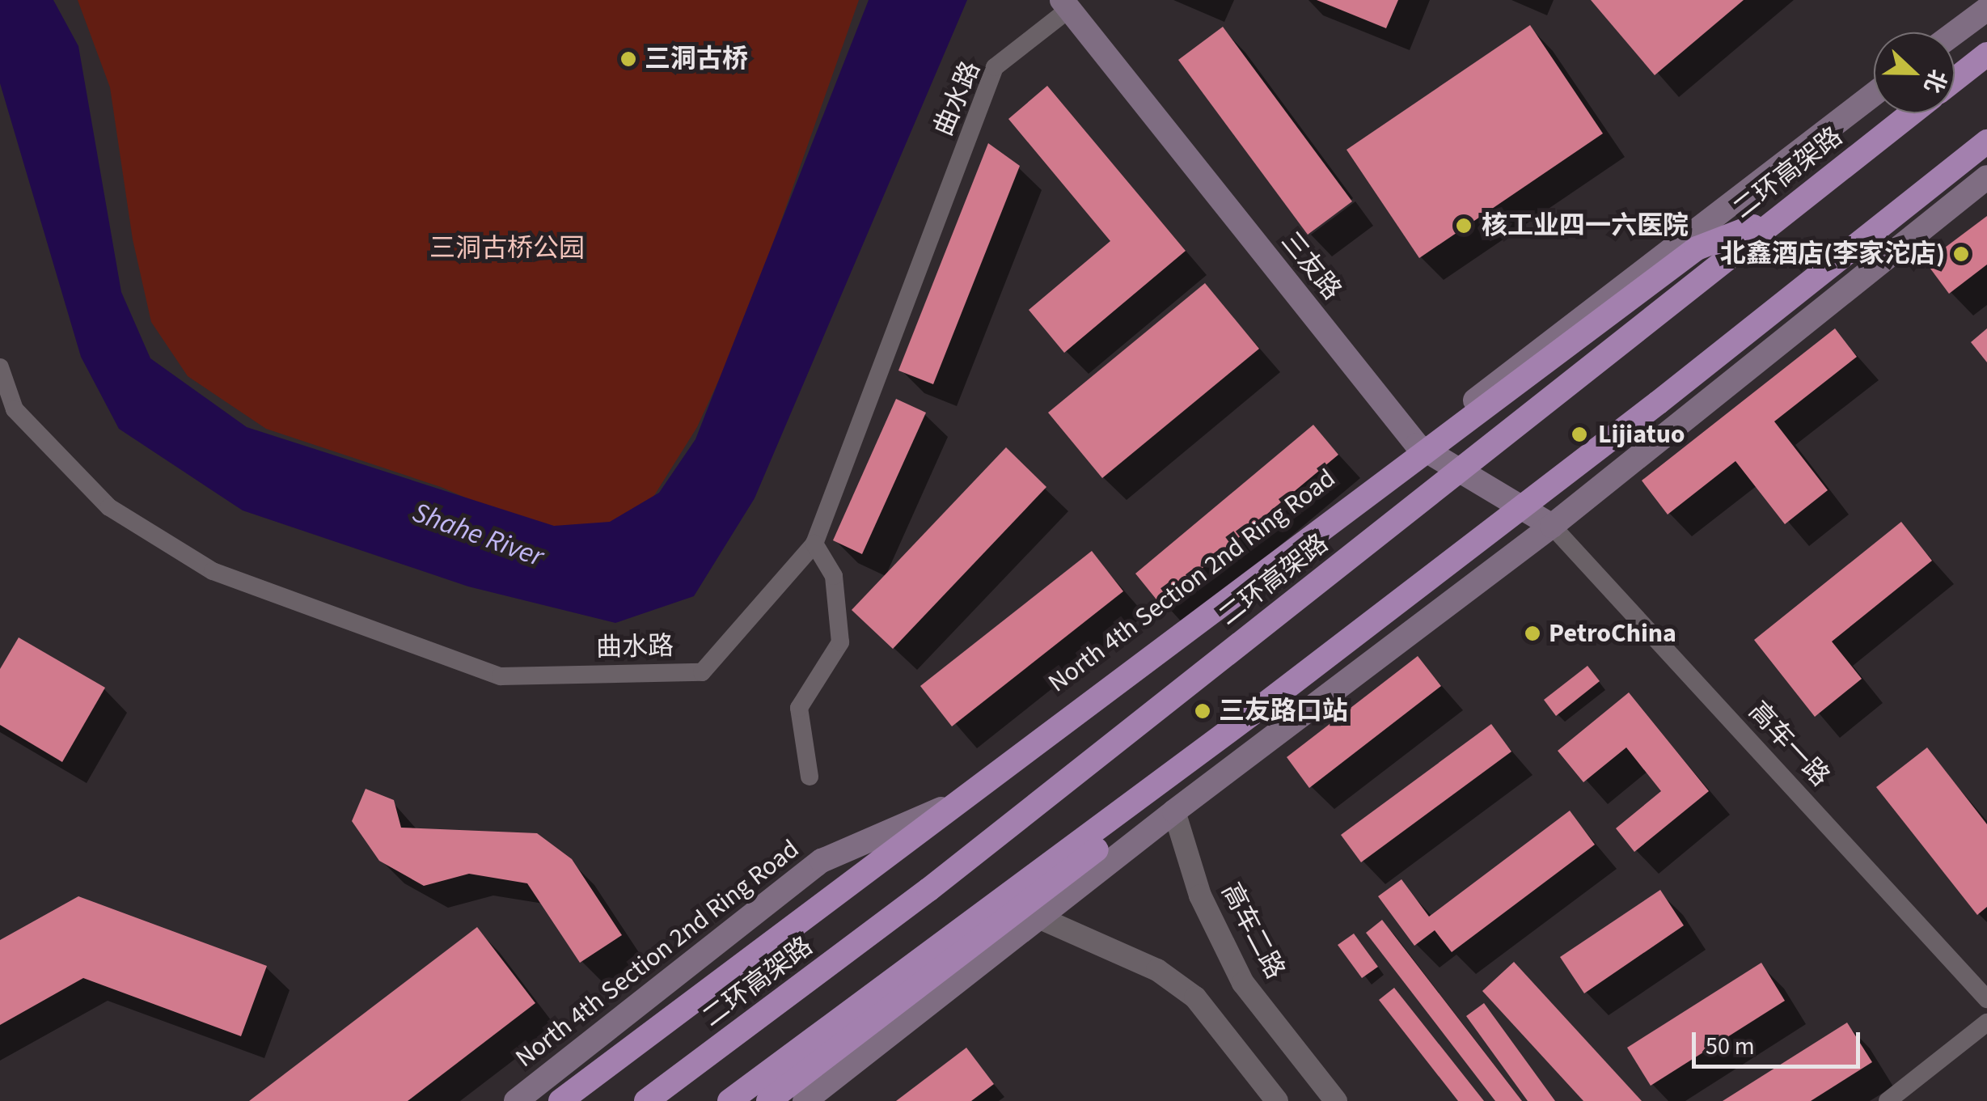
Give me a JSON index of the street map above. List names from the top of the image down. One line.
{"streets":{"highway":["二环高架路"],"main road":["三友路","North 4th Section 2nd Ring Road"],"street":["曲水路","高车一路","高车二路"]},"crossings":[["曲水路","三友路"],["三友路","North 4th Section 2nd Ring Road"],["三友路","高车一路"]],"water":["Shahe River"],"parks":["三洞古桥公园"],"places":["三洞古桥","核工业四一六医院","北鑫酒店(李家沱店)","Lijiatuo","PetroChina","三友路口站"],"scale_bar":"50 m","north":"right"}
